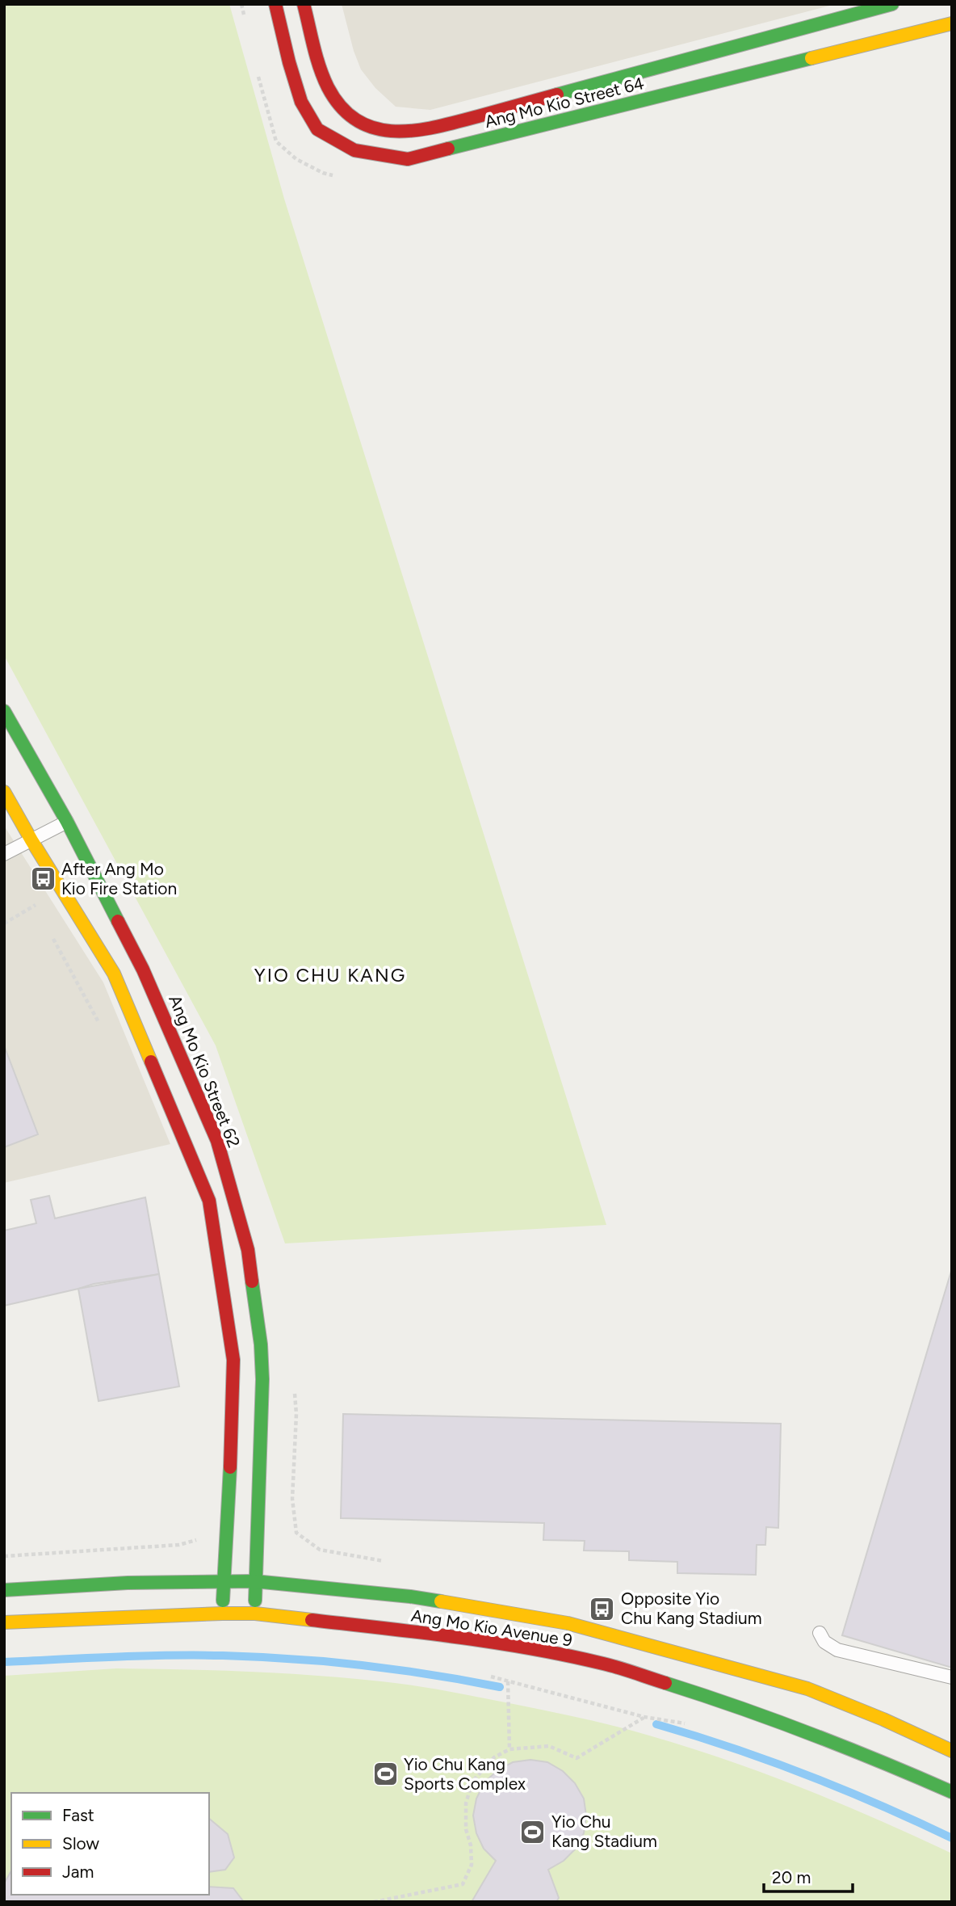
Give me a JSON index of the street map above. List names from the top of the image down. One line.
{"streets":{"street":["Ang Mo Kio Street 64","Ang Mo Kio Street 62","Ang Mo Kio Avenue 9"]},"crossings":[["Ang Mo Kio Street 62","Ang Mo Kio Avenue 9"]],"districts":["YIO CHU KANG"],"places":{"bus stop":["After Ang Mo Kio Fire Station","Opposite Yio Chu Kang Stadium"],"sports":["Yio Chu Kang Sports Complex","Yio Chu Kang Stadium"]},"legend":["Fast","Slow","Jam"],"scale_bar":"20 m"}
